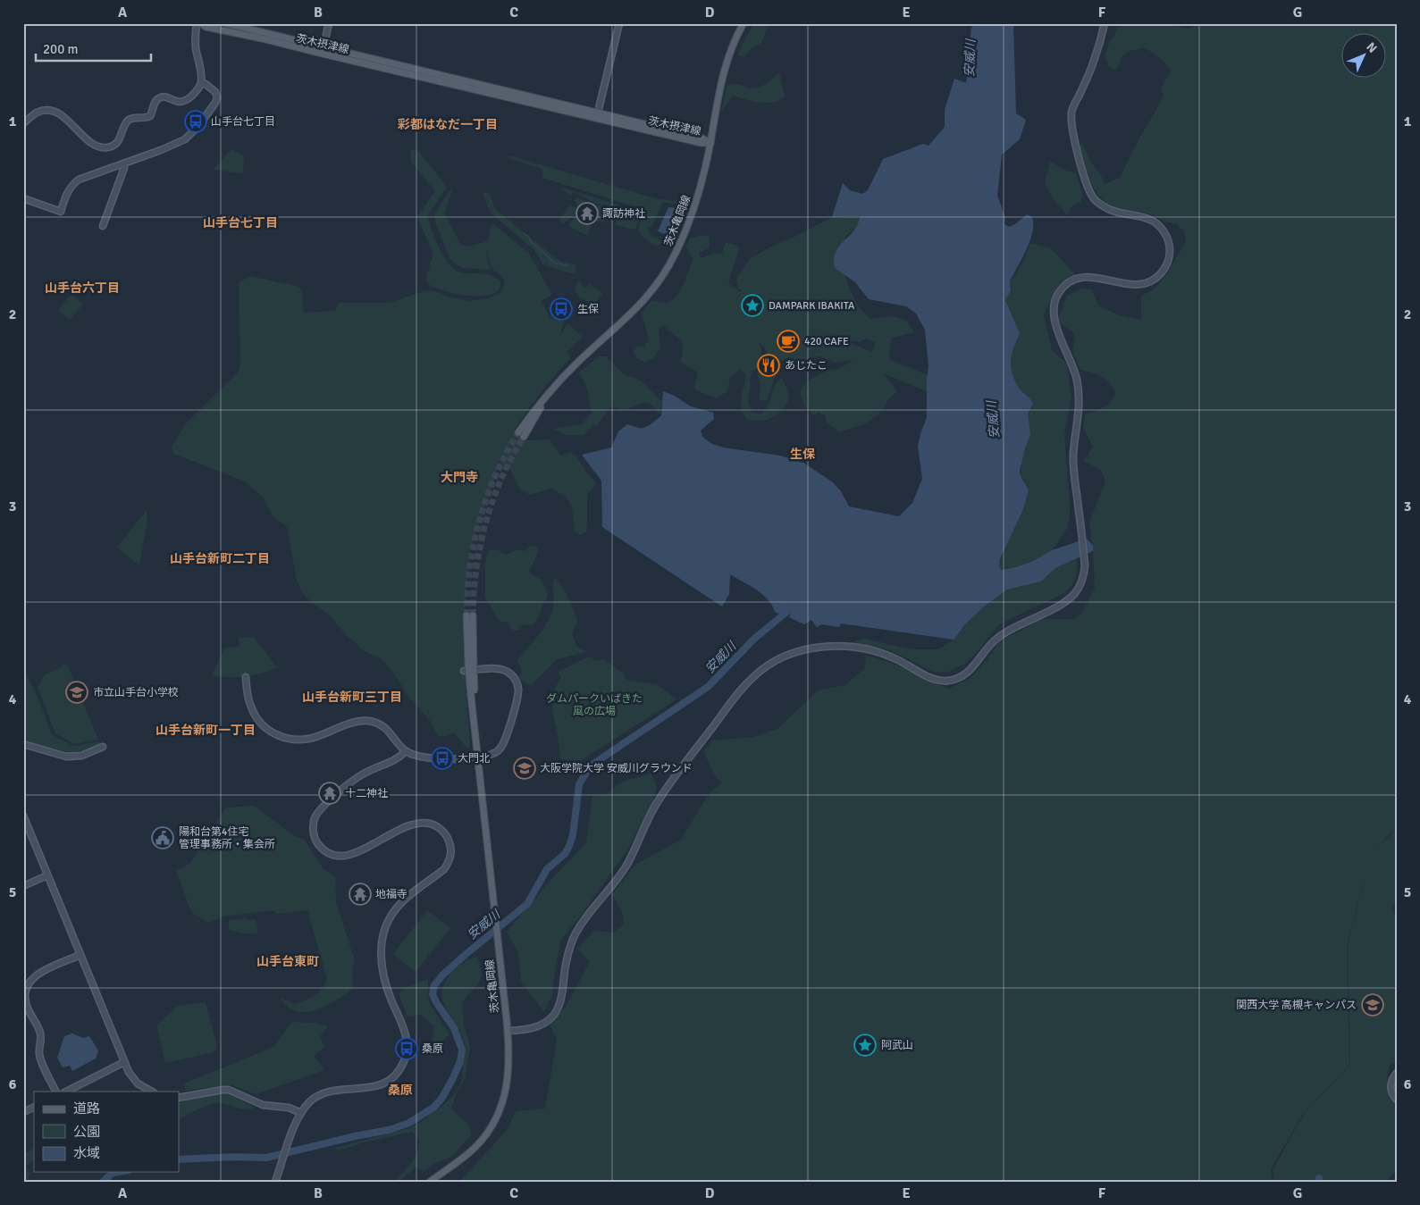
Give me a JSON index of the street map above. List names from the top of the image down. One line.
{"streets":{"main road":["茨木摂津線","茨木亀岡線"]},"crossings":[["茨木摂津線","茨木亀岡線"]],"districts":["彩都はなだ一丁目","山手台七丁目","山手台六丁目","生保","大門寺","山手台新町二丁目","山手台新町三丁目","山手台新町一丁目","山手台東町","桑原"],"water":["安威川"],"parks":["ダムパークいばきた 風の広場"],"places":{"bus stop":["山手台七丁目","生保","大門北","桑原"],"temple":["諏訪神社","十二神社","地福寺"],"place":["DAMPARK IBAKITA","阿武山"],"cafe":["420 CAFE"],"restaurant":["あじたこ"],"school or university":["市立山手台小学校","大阪学院大学 安威川グラウンド","関西大学 高槻キャンパス"],"public building":["陽和台第4住宅 管理事務所・集会所"]},"legend":["道路","公園","水域"],"scale_bar":"200 m","north":"top right","grid":{"columns":["A","B","C","D","E","F","G"],"rows":["1","2","3","4","5","6"]}}
